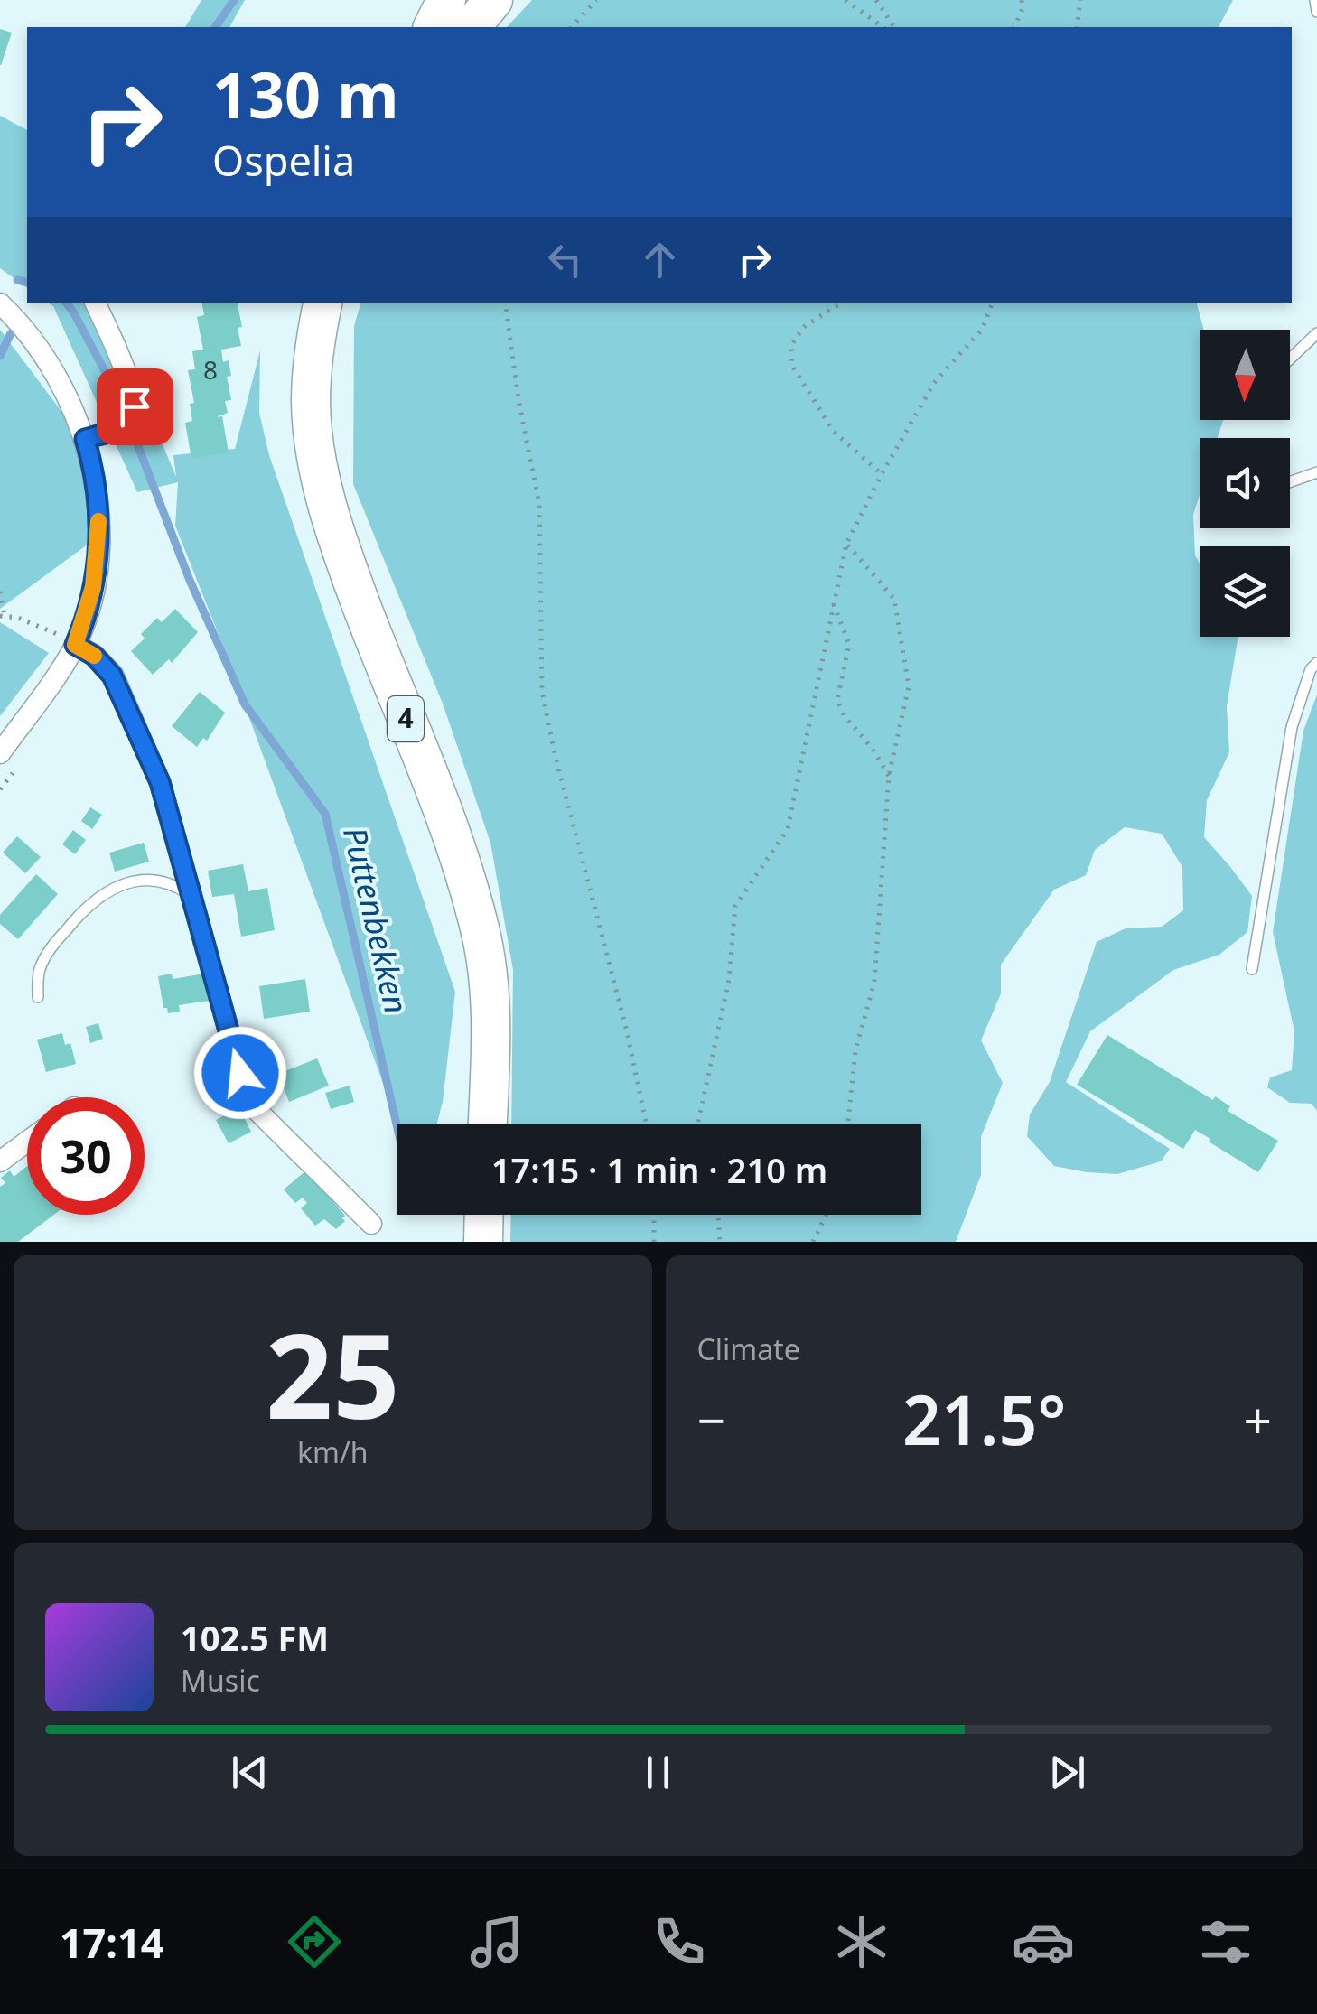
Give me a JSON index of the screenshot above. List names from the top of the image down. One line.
{"streets":{"highway":["4"]},"water":["Puttenbekken"],"house_numbers":["8"],"north":"bottom","page":{"turn":["130 m","Ospelia"],"limit":"30","trip":"17:15 · 1 min · 210 m","tile":[["25","km/h"],"Climate"],"heat":["−","21.5°","+"],"song":["102.5 FM","Music"],"tabs":"17:14"}}
